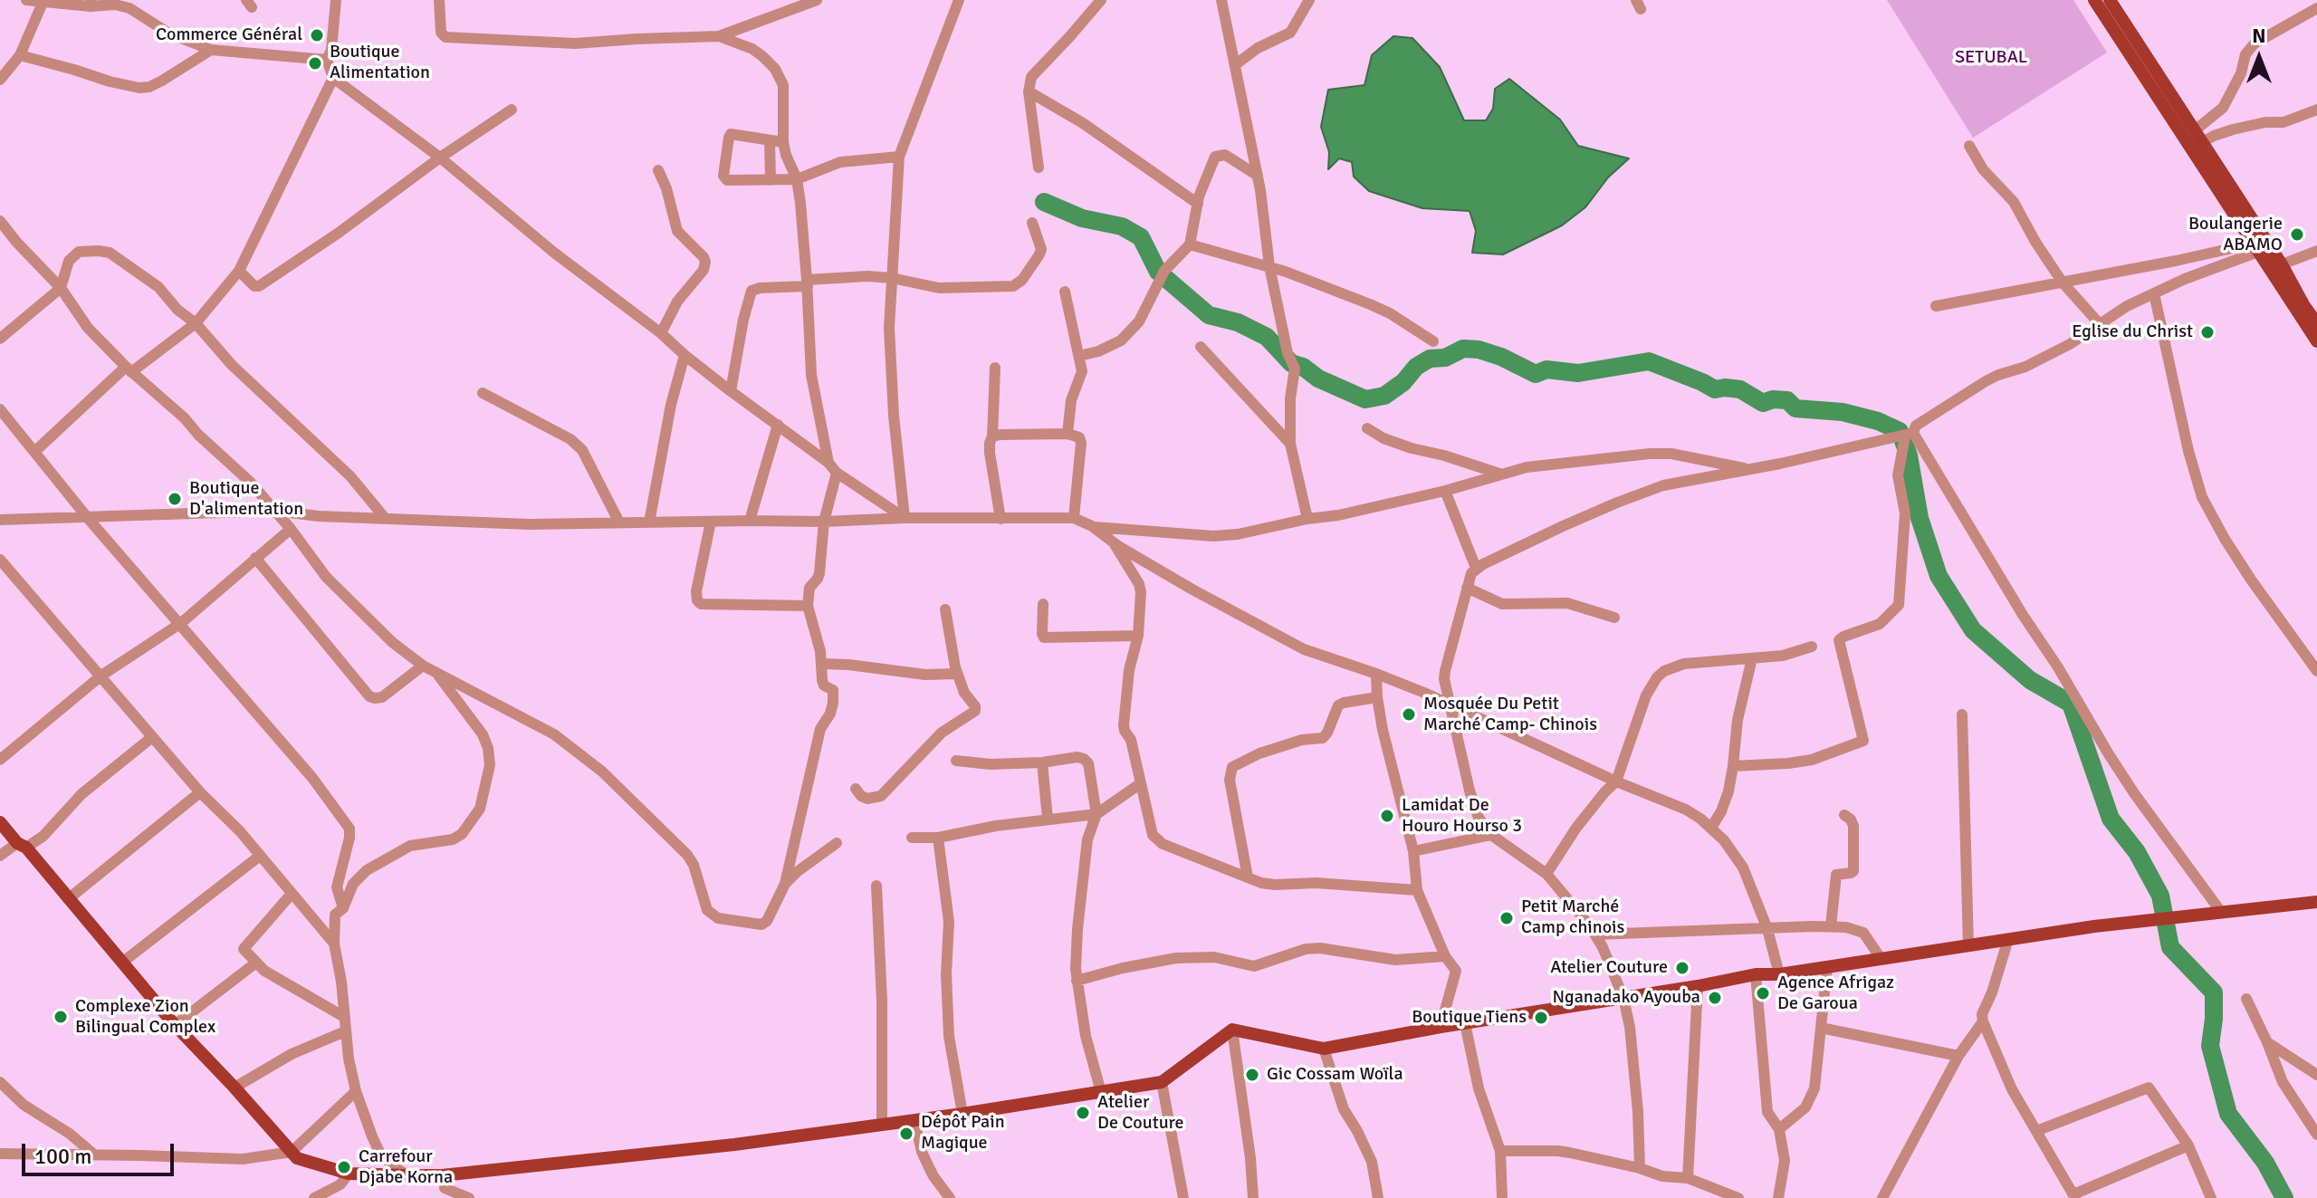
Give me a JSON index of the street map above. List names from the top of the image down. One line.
{"parks":["SETUBAL"],"places":["Commerce Général","Boutique Alimentation","Boulangerie ABAMO","Eglise du Christ","Boutique D'alimentation","Mosquée Du Petit Marché Camp- Chinois","Lamidat De Houro Hourso 3","Petit Marché Camp chinois","Atelier Couture","Agence Afrigaz De Garoua","Nganadako Ayouba","Complexe Zion Bilingual Complex","Boutique Tiens","Gic Cossam Woïla","Atelier De Couture","Dépôt Pain Magique","Carrefour Djabe Korna"],"scale_bar":"100 m","north":"top"}
